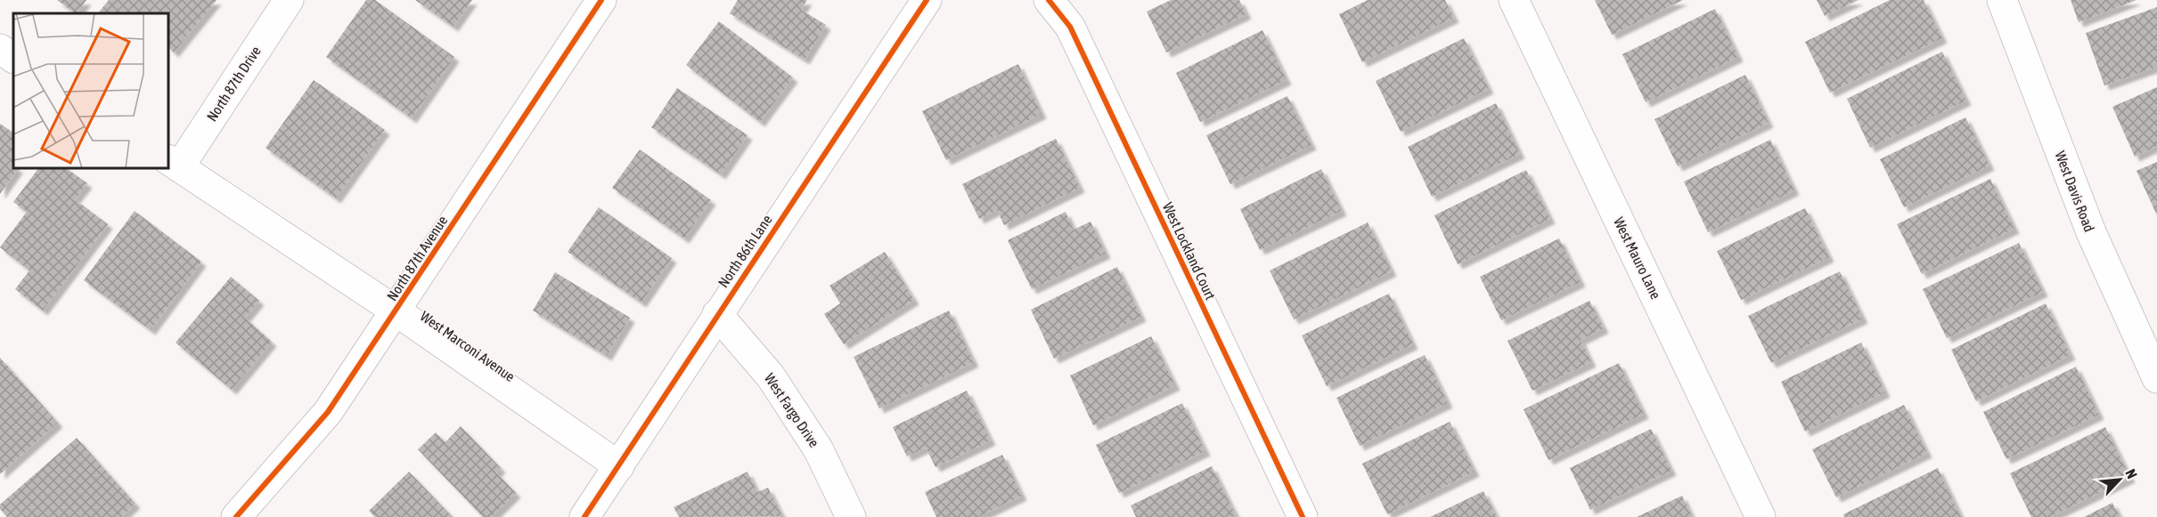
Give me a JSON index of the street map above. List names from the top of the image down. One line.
{"streets":{"street":["North 87th Drive","West Davis Road","North 86th Lane","West Lockland Court","North 87th Avenue","West Mauro Lane","West Marconi Avenue","West Fargo Drive"]},"crossings":[["North 87th Drive","West Marconi Avenue"],["North 86th Lane","West Marconi Avenue"],["North 86th Lane","West Fargo Drive"],["North 87th Avenue","West Marconi Avenue"]],"north":"top right"}
